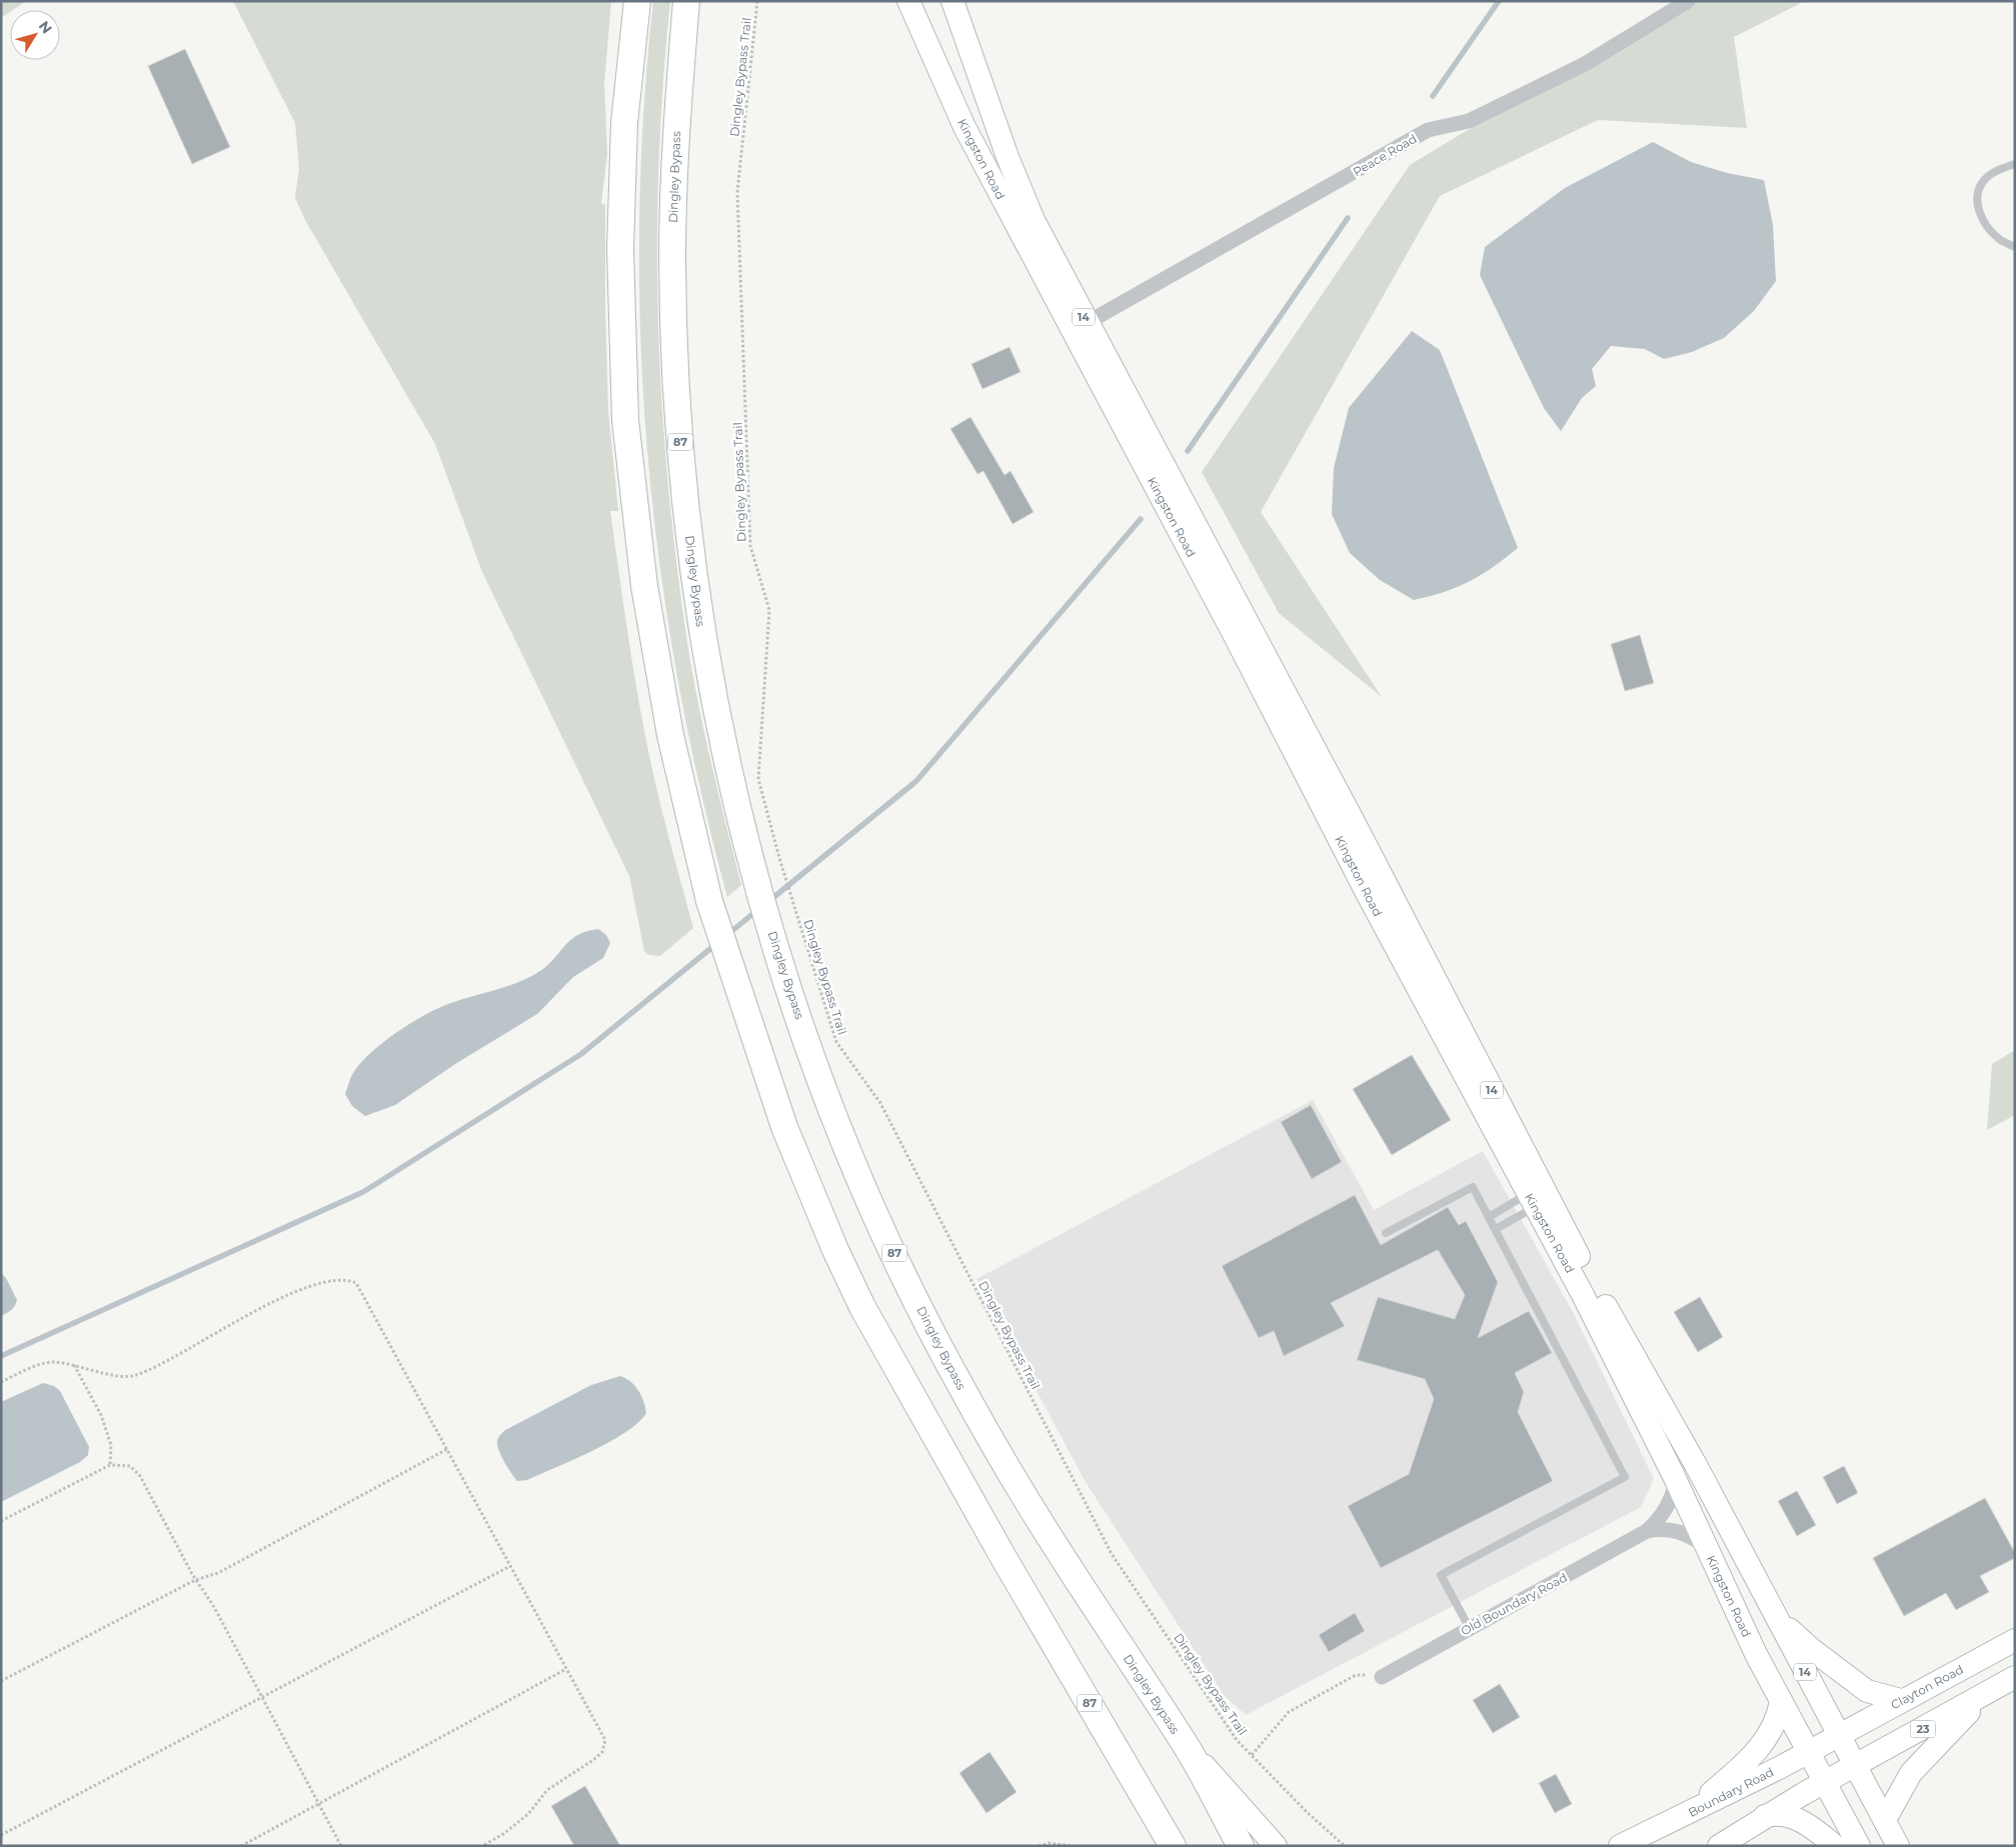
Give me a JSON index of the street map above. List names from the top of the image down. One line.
{"streets":{"highway":["Dingley Bypass","87"],"main road":["Kingston Road","14","Clayton Road","23","Boundary Road"],"street":["Peace Road","Old Boundary Road"],"path":["Dingley Bypass Trail"]},"crossings":[["Peace Road","Kingston Road"],["Kingston Road","14"],["Kingston Road","Old Boundary Road"],["Kingston Road","Clayton Road"],["Kingston Road","Boundary Road"],["14","Clayton Road"],["14","23"],["14","Boundary Road"],["Clayton Road","Boundary Road"]],"north":"top right"}
